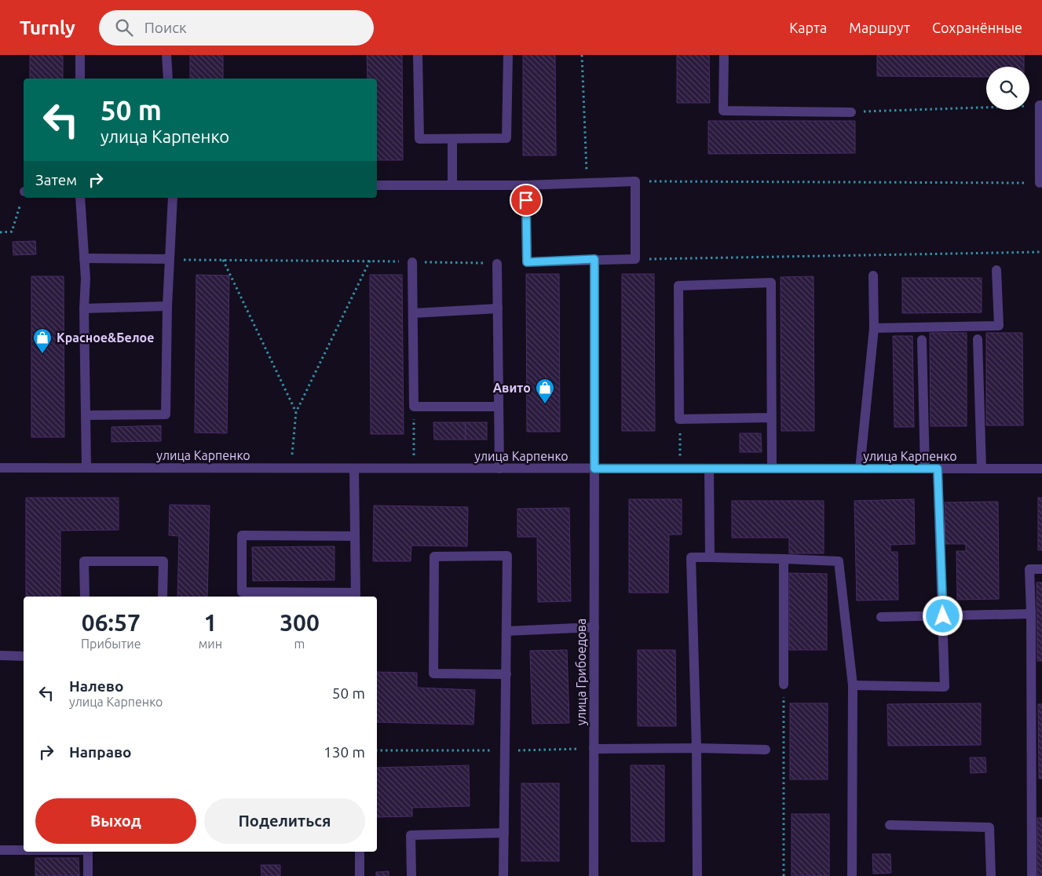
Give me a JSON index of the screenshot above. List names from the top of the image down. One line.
{"streets":{"street":["улица Карпенко","улица Грибоедова"]},"crossings":[["улица Карпенко","улица Грибоедова"]],"places":{"shop":["Красное&Белое","Авито"]},"page":{"header":"Turnly","search":"Поиск","nav":["Карта","Маршрут","Сохранённые"],"turn":["50 m","улица Карпенко"],"then":"Затем","eta":["06:57","Прибытие","1","мин","300","m"],"list":[{"name":"Налево","note":"улица Карпенко","value":"50 m"},{"name":"Направо","value":"130 m"}],"buttons":["Выход","Поделиться"]}}
